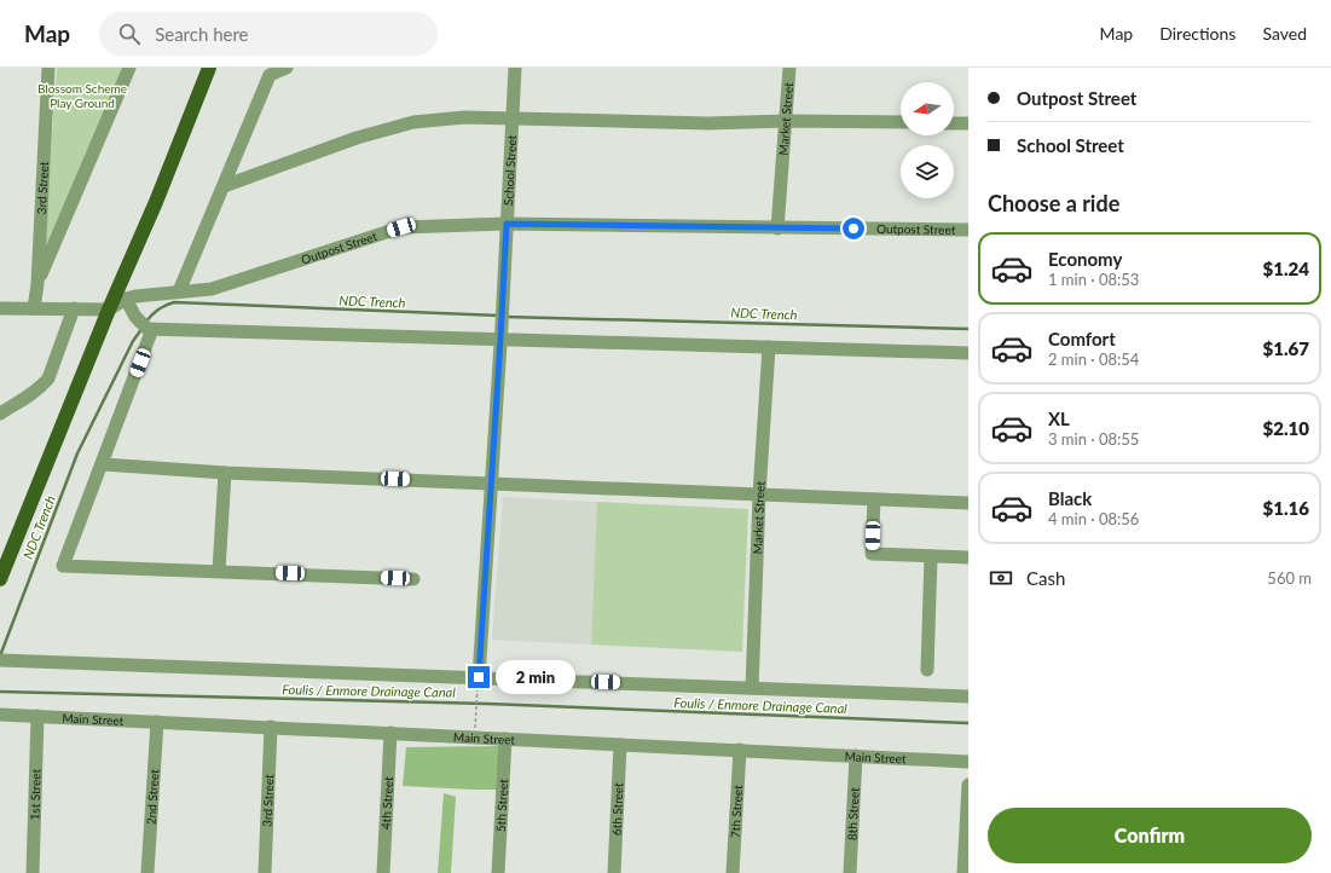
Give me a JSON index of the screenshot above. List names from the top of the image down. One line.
{"streets":{"street":["Market Street","School Street","3rd Street","Outpost Street","Main Street","1st Street","2nd Street","4th Street","5th Street","6th Street","7th Street","8th Street"]},"crossings":[["Market Street","Outpost Street"],["School Street","Outpost Street"],["3rd Street","Main Street"],["Main Street","1st Street"],["Main Street","2nd Street"],["Main Street","4th Street"],["Main Street","5th Street"],["Main Street","6th Street"],["Main Street","7th Street"],["Main Street","8th Street"]],"water":["NDC Trench","Foulis / Enmore Drainage Canal"],"parks":["Blossom Scheme Play Ground"],"north":"left","page":{"header":"Map","search":"Search here","nav":["Map","Directions","Saved"],"banner":["Outpost Street","School Street"],"heading":"Choose a ride","list":[{"name":"Economy","note":"1 min · 08:53","value":"$1.24"},{"name":"Comfort","note":"2 min · 08:54","value":"$1.67"},{"name":"XL","note":"3 min · 08:55","value":"$2.10"},{"name":"Black","note":"4 min · 08:56","value":"$1.16"}],"pay":["Cash","560 m"],"bubble":"2 min","buttons":"Confirm"}}
